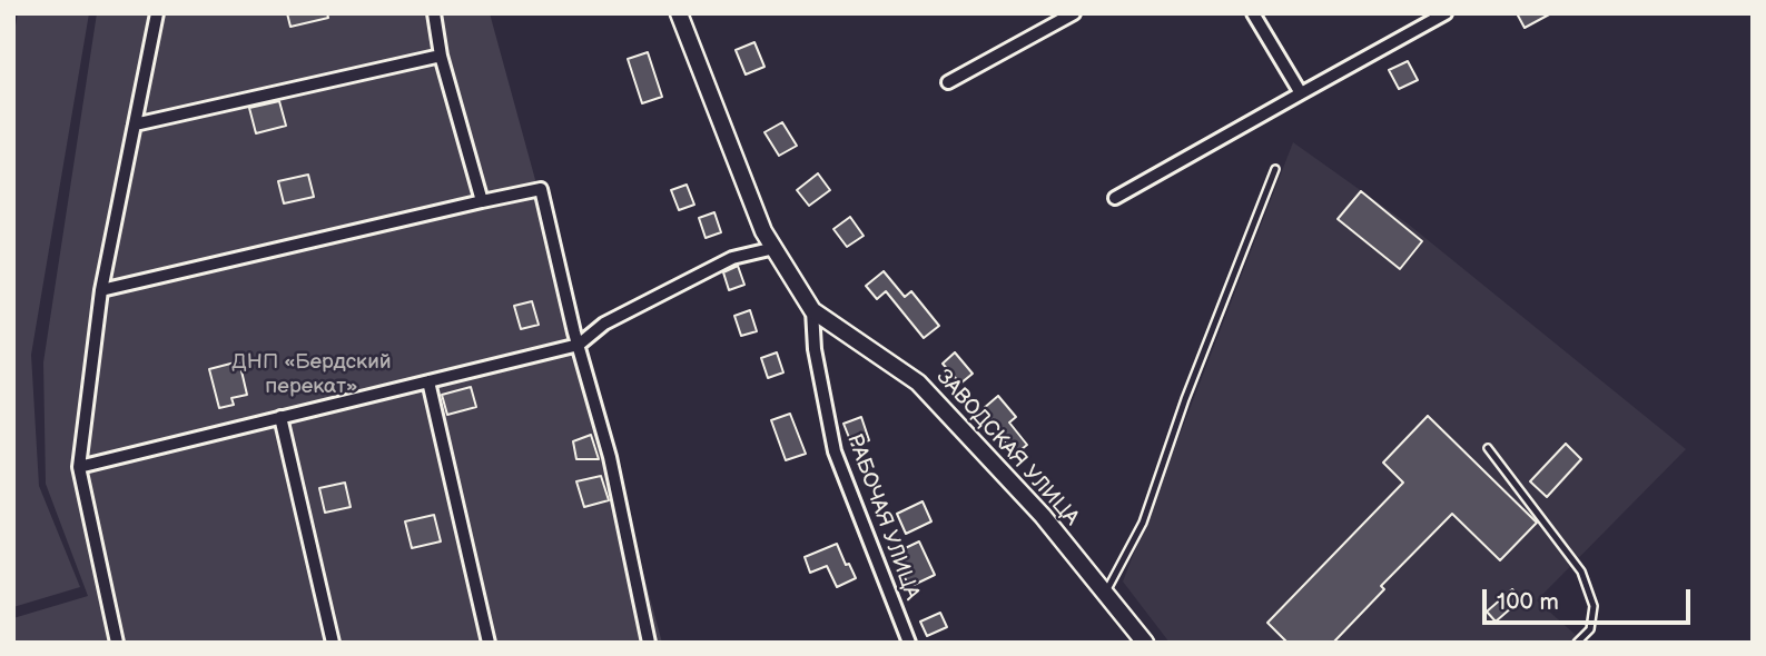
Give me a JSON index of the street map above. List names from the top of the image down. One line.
{"streets":{"street":["ЗАВОДСКАЯ УЛИЦА","РАБОЧАЯ УЛИЦА"]},"crossings":[["ЗАВОДСКАЯ УЛИЦА","РАБОЧАЯ УЛИЦА"]],"parks":["ДНП «Бердский перекат»"],"scale_bar":"100 m"}
